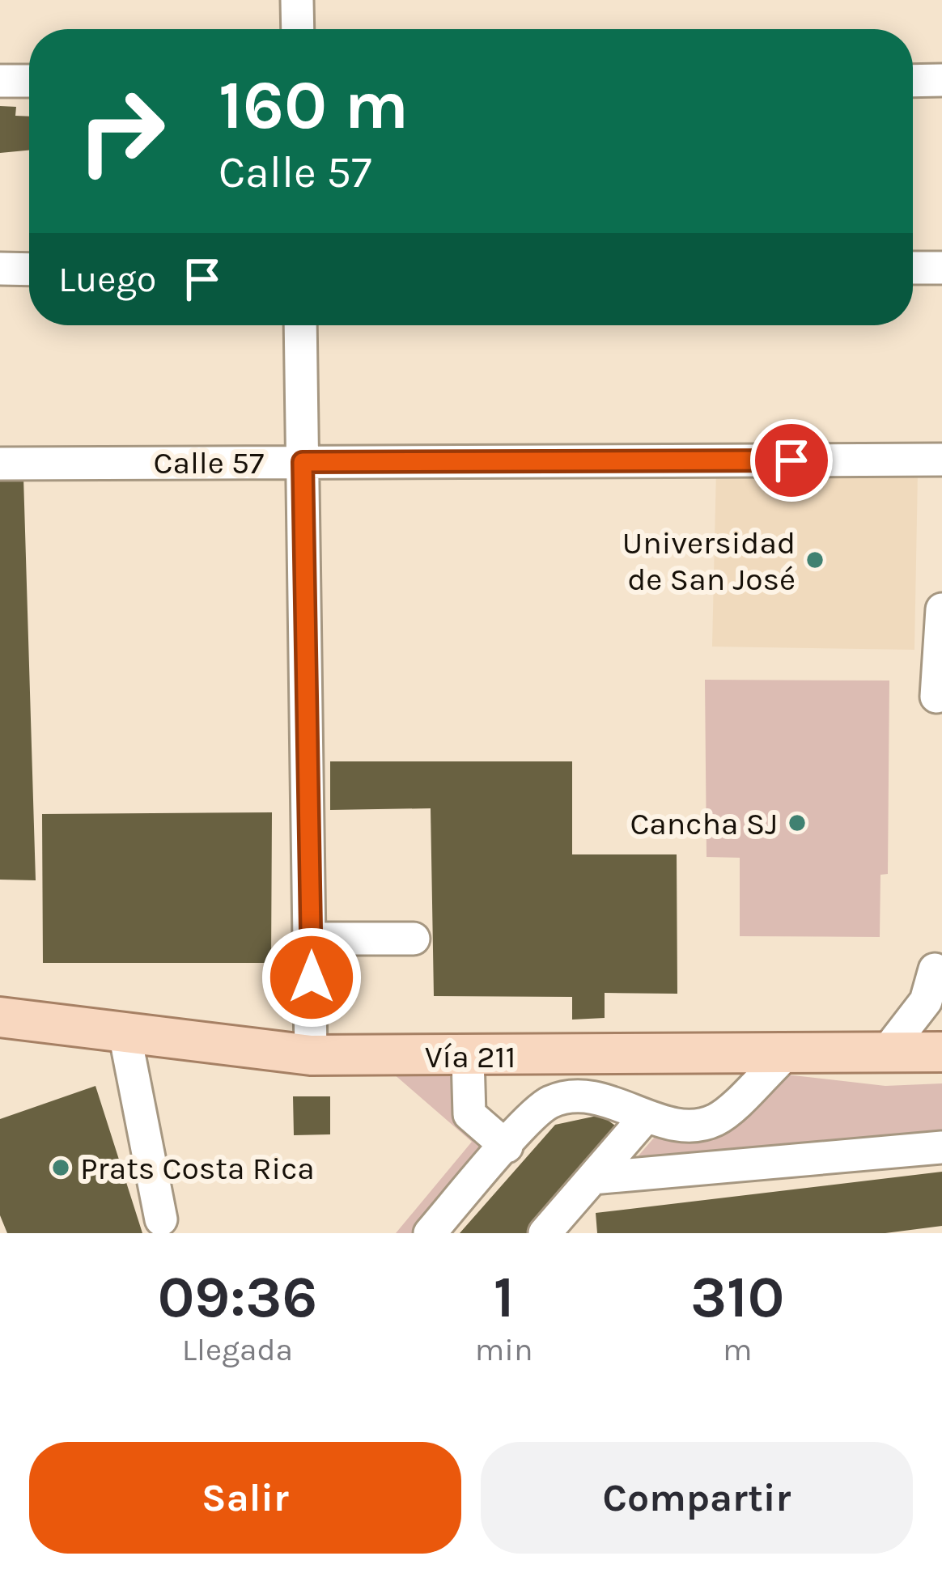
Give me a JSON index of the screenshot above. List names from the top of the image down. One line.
{"streets":{"main road":["Vía 211"],"street":["Calle 57"]},"places":["Universidad de San José","Cancha SJ","Prats Costa Rica"],"page":{"turn":["160 m","Calle 57"],"then":"Luego","eta":["09:36","Llegada","1","min","310","m"],"buttons":["Salir","Compartir"]}}
